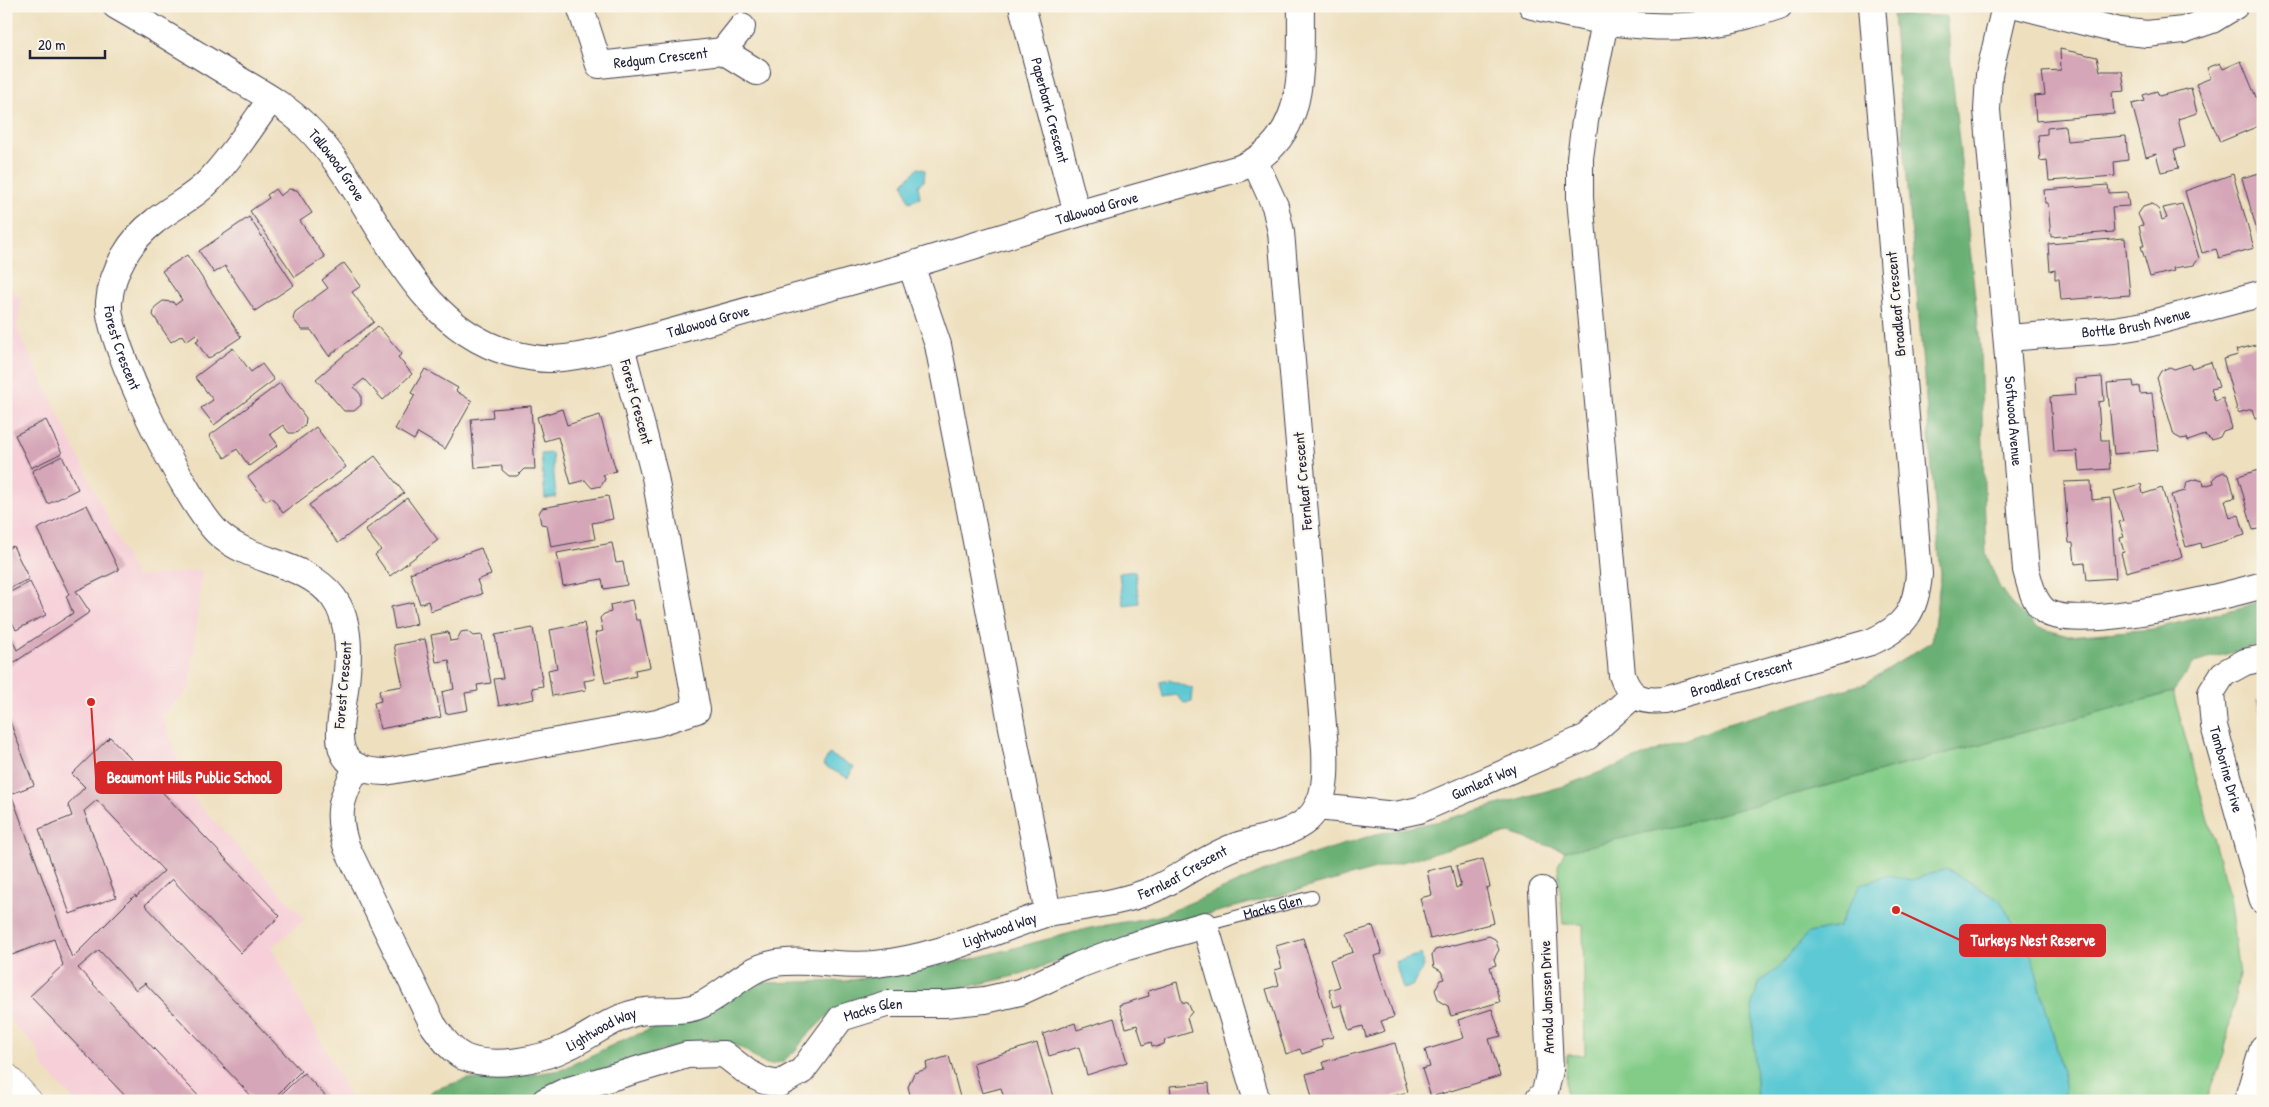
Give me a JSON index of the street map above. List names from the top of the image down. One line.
{"streets":{"street":["Redgum Crescent","Paperbark Crescent","Tallowood Grove","Broadleaf Crescent","Bottle Brush Avenue","Forest Crescent","Softwood Avenue","Fernleaf Crescent","Tamborine Drive","Gumleaf Way","Macks Glen","Lightwood Way","Arnold Janssen Drive"]},"crossings":[["Paperbark Crescent","Tallowood Grove"],["Tallowood Grove","Forest Crescent"],["Tallowood Grove","Fernleaf Crescent"],["Broadleaf Crescent","Gumleaf Way"],["Bottle Brush Avenue","Softwood Avenue"],["Forest Crescent","Lightwood Way"],["Fernleaf Crescent","Gumleaf Way"],["Fernleaf Crescent","Lightwood Way"]],"places":["Beaumont Hills Public School","Turkeys Nest Reserve"],"scale_bar":"20 m"}
